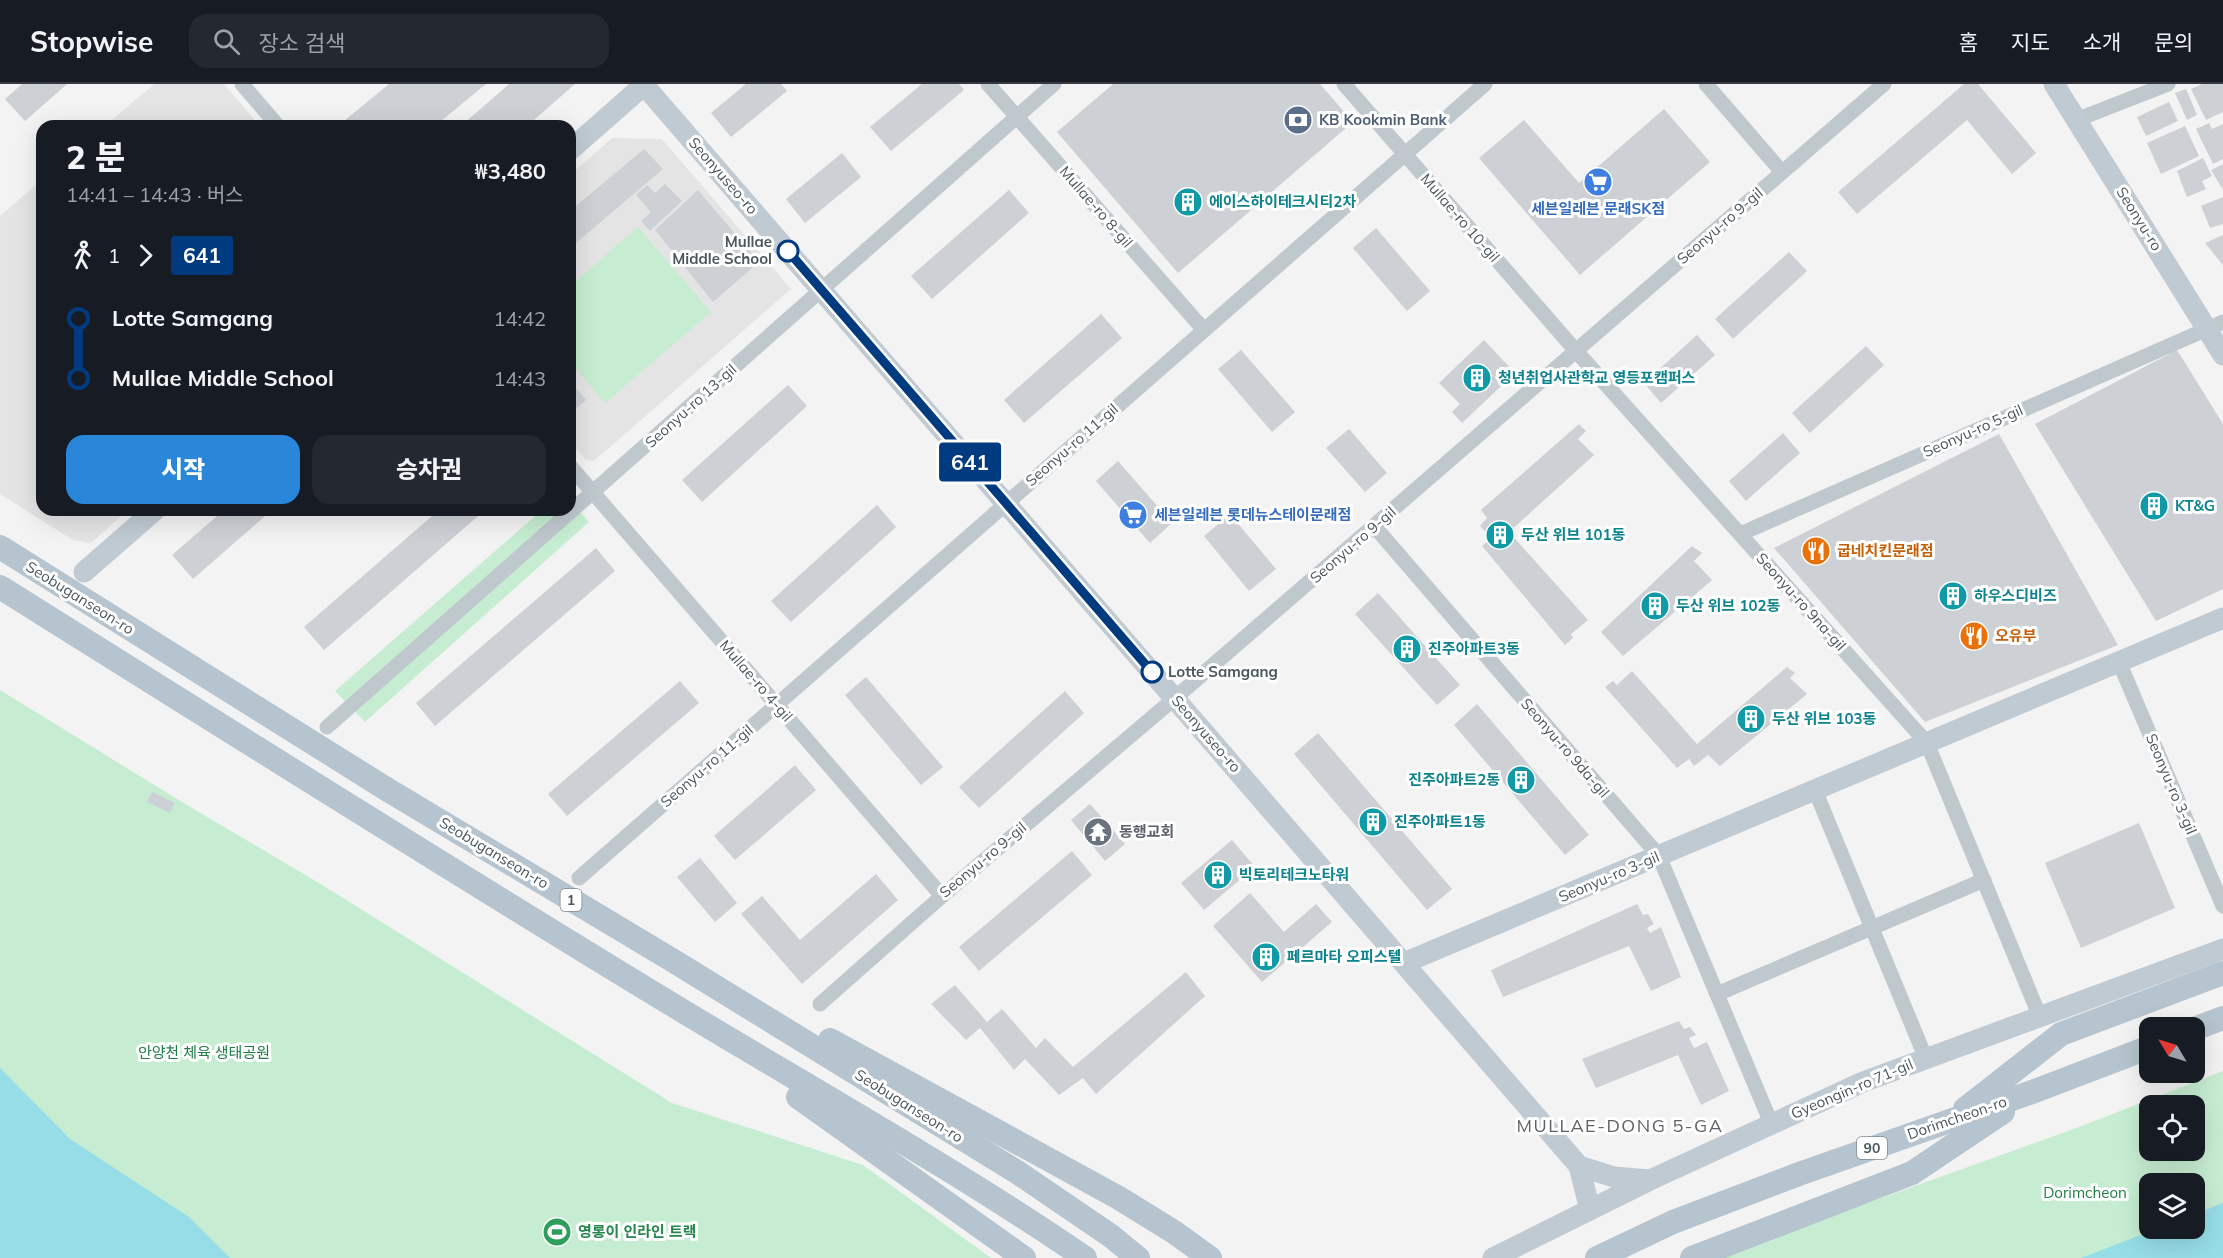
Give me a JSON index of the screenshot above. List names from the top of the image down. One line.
{"streets":{"main road":["Seobuganseon-ro","1","Dorimcheon-ro","90"],"street":["Seonyuseo-ro","Mullae-ro 8-gil","Mullae-ro 10-gil","Seonyu-ro","Seonyu-ro 9-gil","Seonyu-ro 13-gil","Seonyu-ro 5-gil","Seonyu-ro 11-gil","Seonyu-ro 9na-gil","Mullae-ro 4-gil","Seonyu-ro 9da-gil","Seonyu-ro 3-gil","Gyeongin-ro 71-gil"]},"crossings":[["Seonyuseo-ro","Seonyu-ro 9-gil"],["Seonyuseo-ro","Seonyu-ro 13-gil"],["Seonyuseo-ro","Seonyu-ro 11-gil"],["Seonyuseo-ro","Seonyu-ro 3-gil"],["Seonyuseo-ro","Gyeongin-ro 71-gil"],["Mullae-ro 8-gil","Seonyu-ro 13-gil"],["Mullae-ro 8-gil","Seonyu-ro 11-gil"],["Mullae-ro 10-gil","Seonyu-ro 9-gil"],["Mullae-ro 10-gil","Seonyu-ro 11-gil"],["Mullae-ro 10-gil","Seonyu-ro 9na-gil"],["Seonyu-ro","Seonyu-ro 5-gil"],["Seonyu-ro 9-gil","Seonyu-ro 9na-gil"],["Seonyu-ro 9-gil","Mullae-ro 4-gil"],["Seonyu-ro 9-gil","Seonyu-ro 9da-gil"],["Seonyu-ro 13-gil","Mullae-ro 4-gil"],["Seonyu-ro 5-gil","Seonyu-ro 9na-gil"],["Seonyu-ro 11-gil","Mullae-ro 4-gil"],["Seobuganseon-ro","1"],["Seonyu-ro 9na-gil","Seonyu-ro 3-gil"],["Seonyu-ro 9na-gil","Gyeongin-ro 71-gil"],["Seonyu-ro 9da-gil","Seonyu-ro 3-gil"],["Seonyu-ro 9da-gil","Gyeongin-ro 71-gil"]],"districts":["MULLAE-DONG 5-GA"],"parks":["안양천 체육 생태공원","Dorimcheon"],"places":{"bank":["KB Kookmin Bank"],"supermarket":["세븐일레븐 문래SK점","세븐일레븐 롯데뉴스테이문래점"],"building":["에이스하이테크시티2차","청년취업사관학교 영등포캠퍼스","KT&G","두산 위브 101동","하우스디비즈","두산 위브 102동","진주아파트3동","두산 위브 103동","진주아파트2동","진주아파트1동","빅토리테크노타워","페르마타 오피스텔"],"other":["Mullae Middle School","Lotte Samgang"],"restaurant":["굽네치킨문래점","오유부"],"temple":["동행교회"],"sports":["영롱이 인라인 트랙"]},"lines":["bus line 641"],"north":"top left","page":{"header":"Stopwise","search":"장소 검색","nav":["홈","지도","소개","문의"],"on_map":"641","heading":["2 분","14:41 – 14:43 · 버스","₩3,480"],"legs":["1","641"],"list":[{"name":"Lotte Samgang","value":"14:42"},{"name":"Mullae Middle School","value":"14:43"}],"buttons":["시작","승차권"]}}
